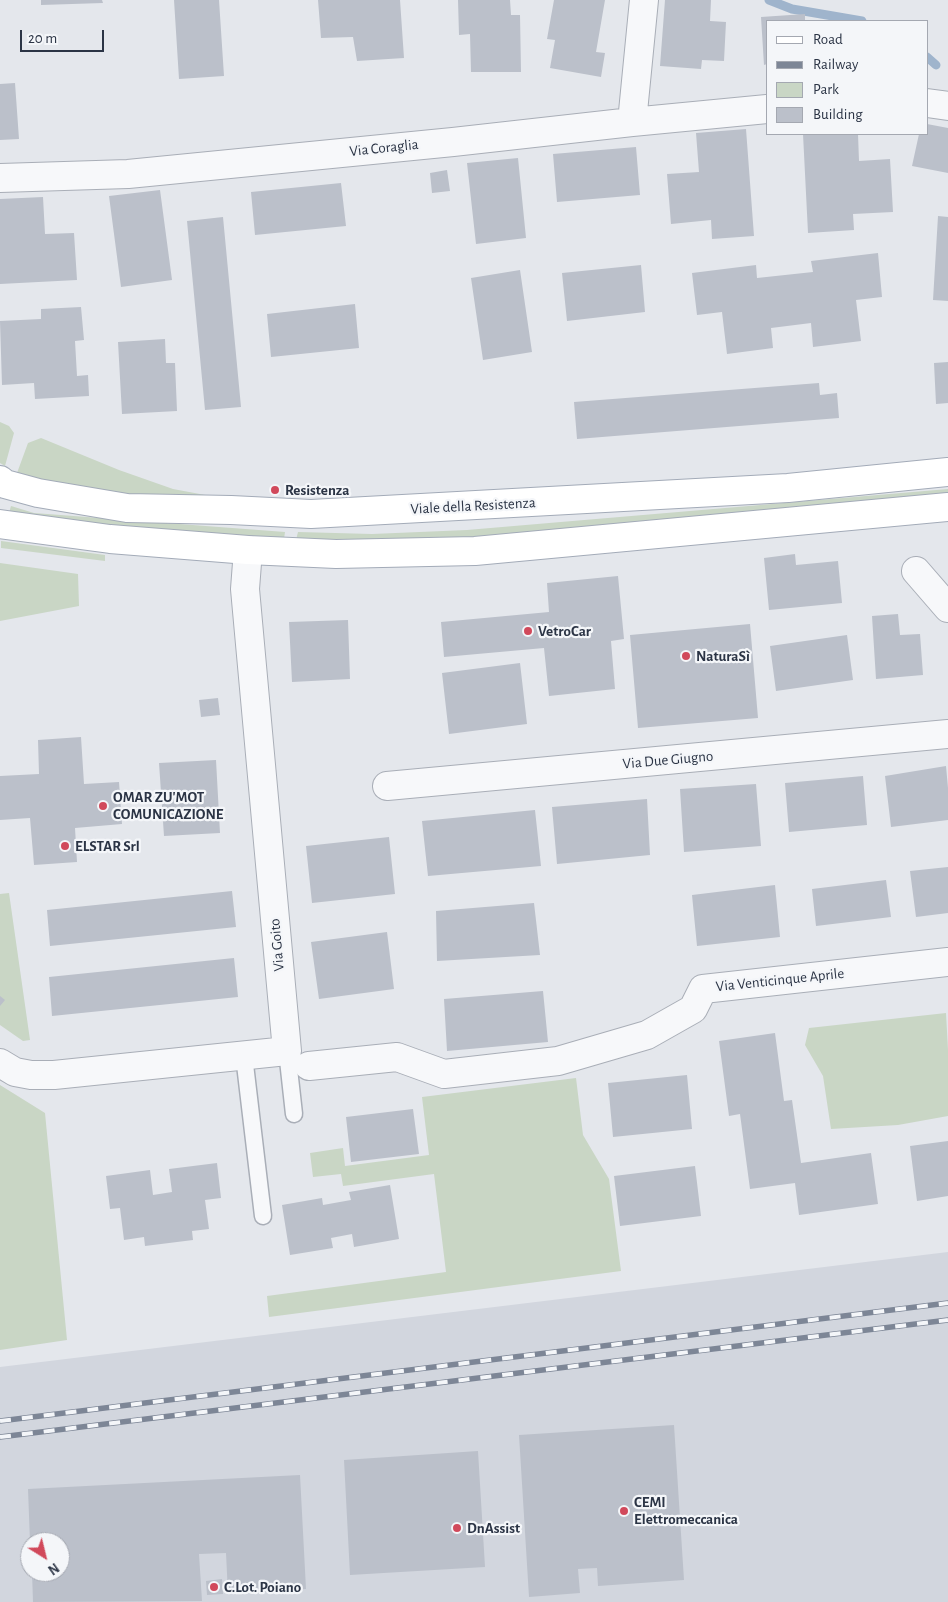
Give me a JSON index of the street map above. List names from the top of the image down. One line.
{"streets":{"main road":["Viale della Resistenza"],"street":["Via Coraglia","Via Due Giugno","Via Goito","Via Venticinque Aprile"]},"crossings":[["Via Goito","Via Venticinque Aprile"]],"places":["Resistenza","VetroCar","NaturaSì","OMAR ZU'MOT COMUNICAZIONE","ELSTAR Srl","CEMI Elettromeccanica","DnAssist","C.Lot. Poiano"],"legend":["Road","Railway","Park","Building"],"scale_bar":"20 m","north":"bottom right"}
